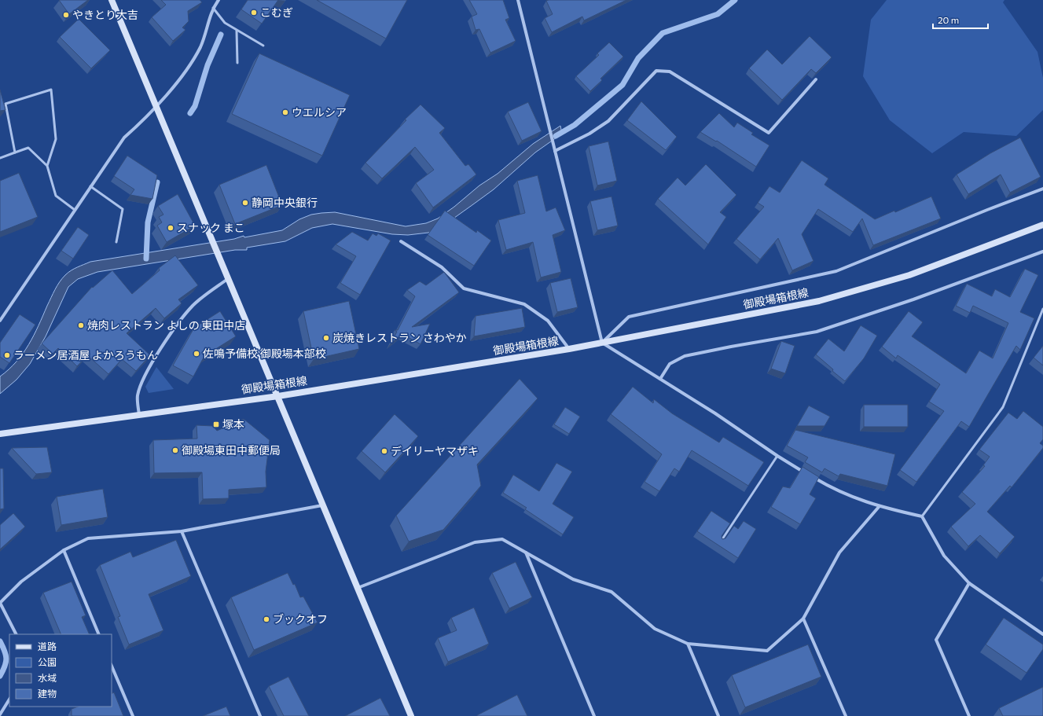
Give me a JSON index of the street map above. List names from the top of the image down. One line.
{"streets":{"main road":["御殿場箱根線"]},"places":{"other":["こむぎ","やきとり大吉","ウエルシア","静岡中央銀行","スナック まこ","焼肉レストラン よしの 東田中店","炭焼きレストラン さわやか","佐鳴予備校 御殿場本部校","ラーメン居酒屋 よかろうもん","御殿場東田中郵便局","デイリーヤマザキ","ブックオフ"],"transit":["塚本"]},"legend":["道路","公園","水域","建物"],"scale_bar":"20 m"}
